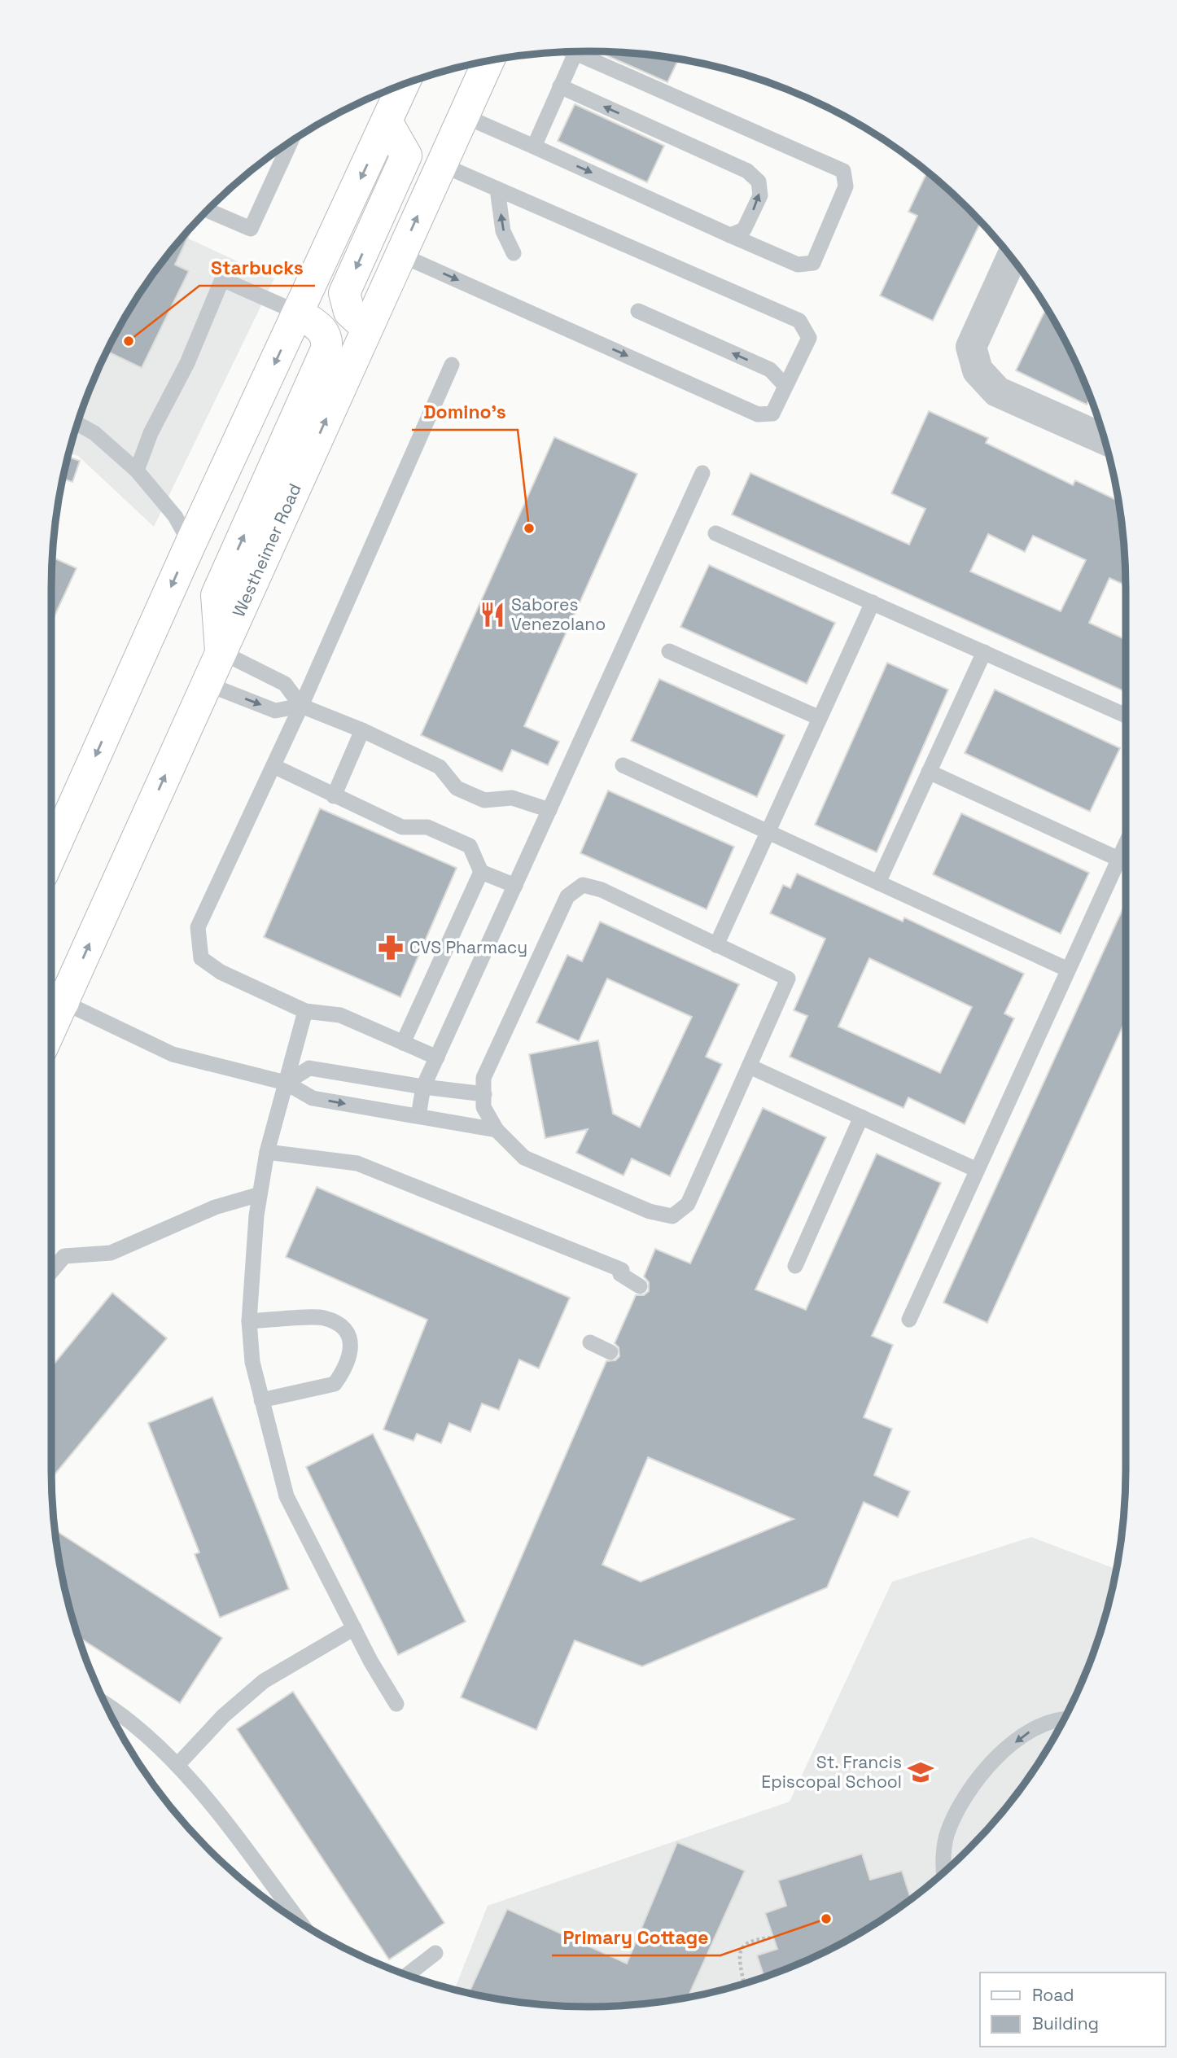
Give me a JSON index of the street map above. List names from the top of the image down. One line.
{"streets":{"main road":["Westheimer Road"]},"places":{"other":["Starbucks","Domino's","Primary Cottage"],"restaurant":["Sabores Venezolano"],"pharmacy":["CVS Pharmacy"],"school or university":["St. Francis Episcopal School"]},"legend":["Road","Building"]}
